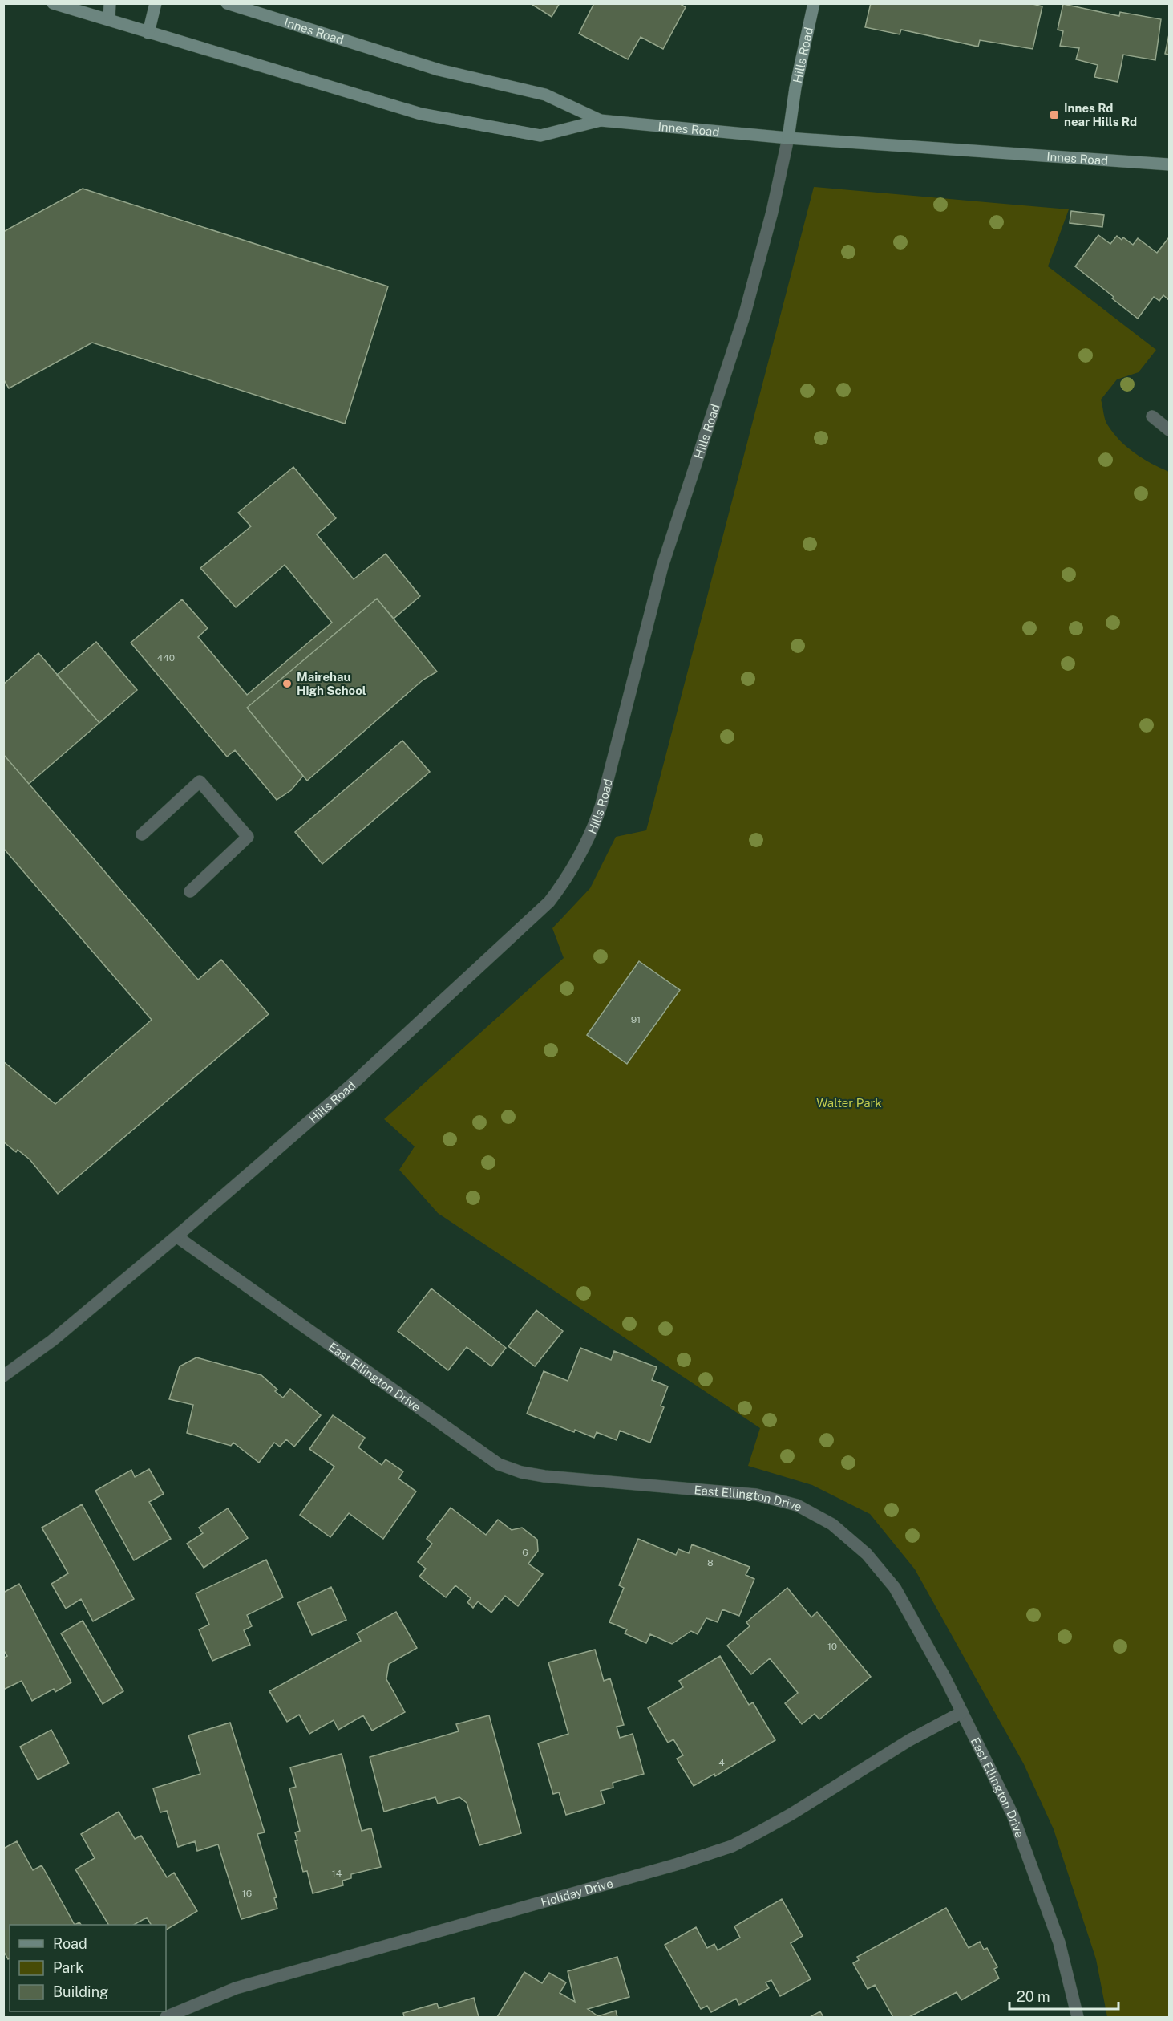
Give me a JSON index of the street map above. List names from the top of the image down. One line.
{"streets":{"main road":["Innes Road","Hills Road"],"street":["East Ellington Drive","Holiday Drive"]},"crossings":[["Innes Road","Hills Road"],["Hills Road","East Ellington Drive"],["East Ellington Drive","Holiday Drive"]],"parks":["Walter Park"],"places":{"transit":["Innes Rd near Hills Rd"],"other":["Mairehau High School"]},"house_numbers":["440","91","6","8","10","4","14","16"],"legend":["Road","Park","Building"],"scale_bar":"20 m"}
